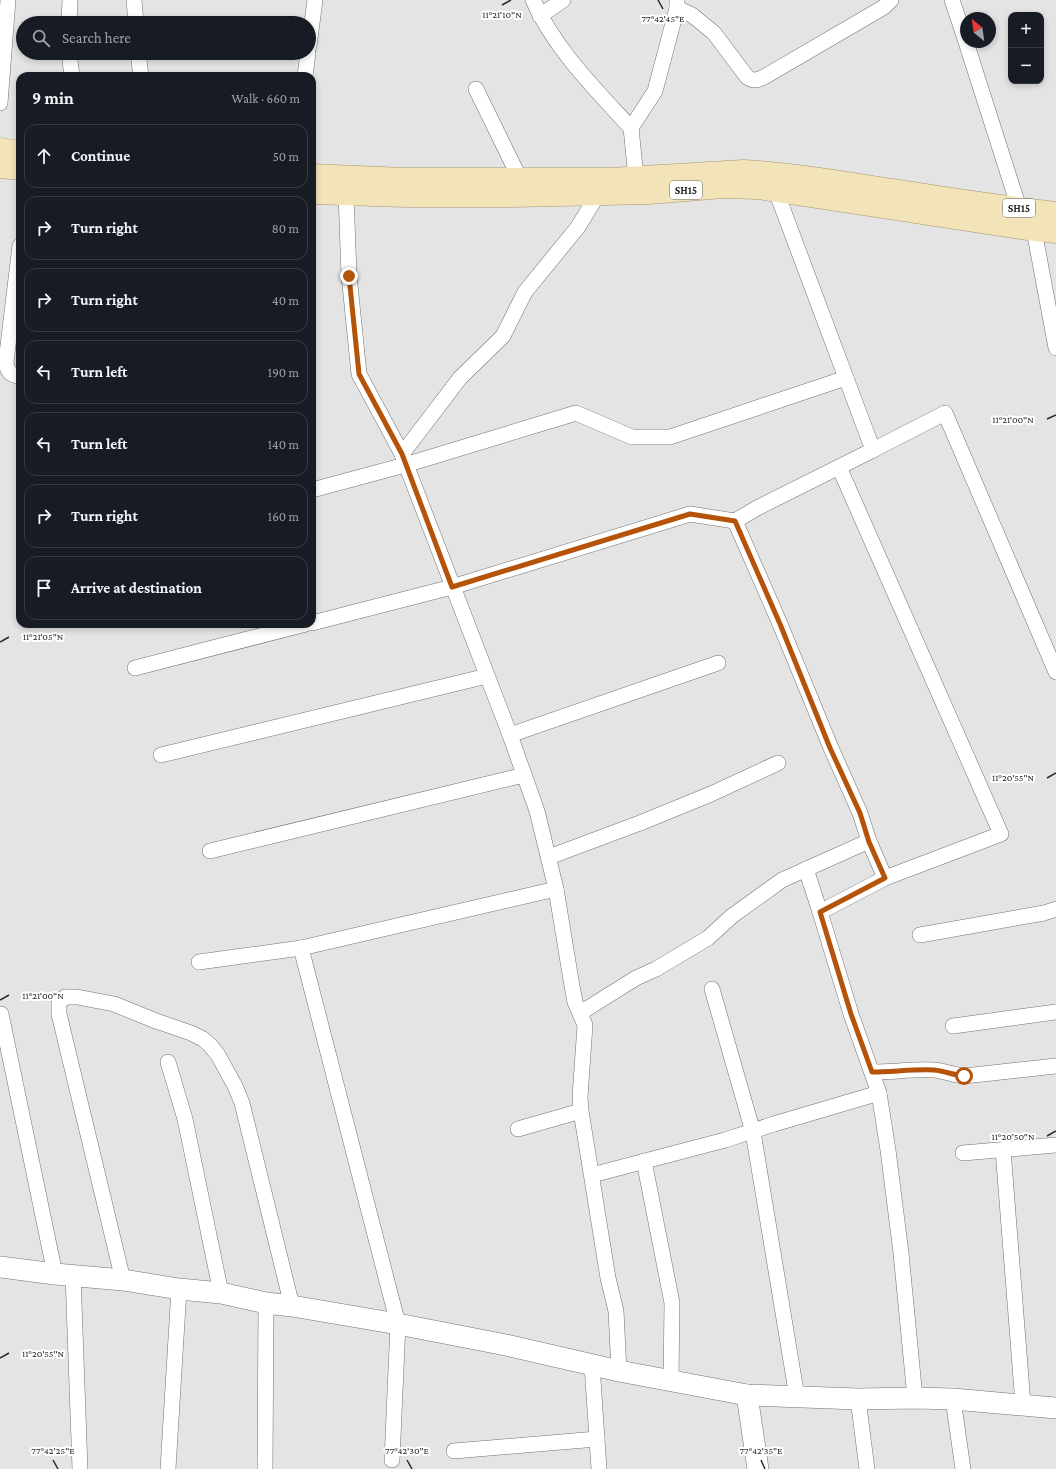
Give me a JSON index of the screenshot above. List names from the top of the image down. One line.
{"streets":{"main road":["SH15"]},"north":"top left","page":{"map_buttons":["+","−"],"search":"Search here","heading":["9 min","Walk · 660 m"],"list":[["Continue","50 m"],["Turn right","80 m"],["Turn right","40 m"],["Turn left","190 m"],["Turn left","140 m"],["Turn right","160 m"],"Arrive at destination"]},"coordinates":["11°21'10\"N","77°42'45\"E","11°21'00\"N","11°21'05\"N","11°20'55\"N","11°20'50\"N","77°42'25\"E","77°42'30\"E","77°42'35\"E"]}
